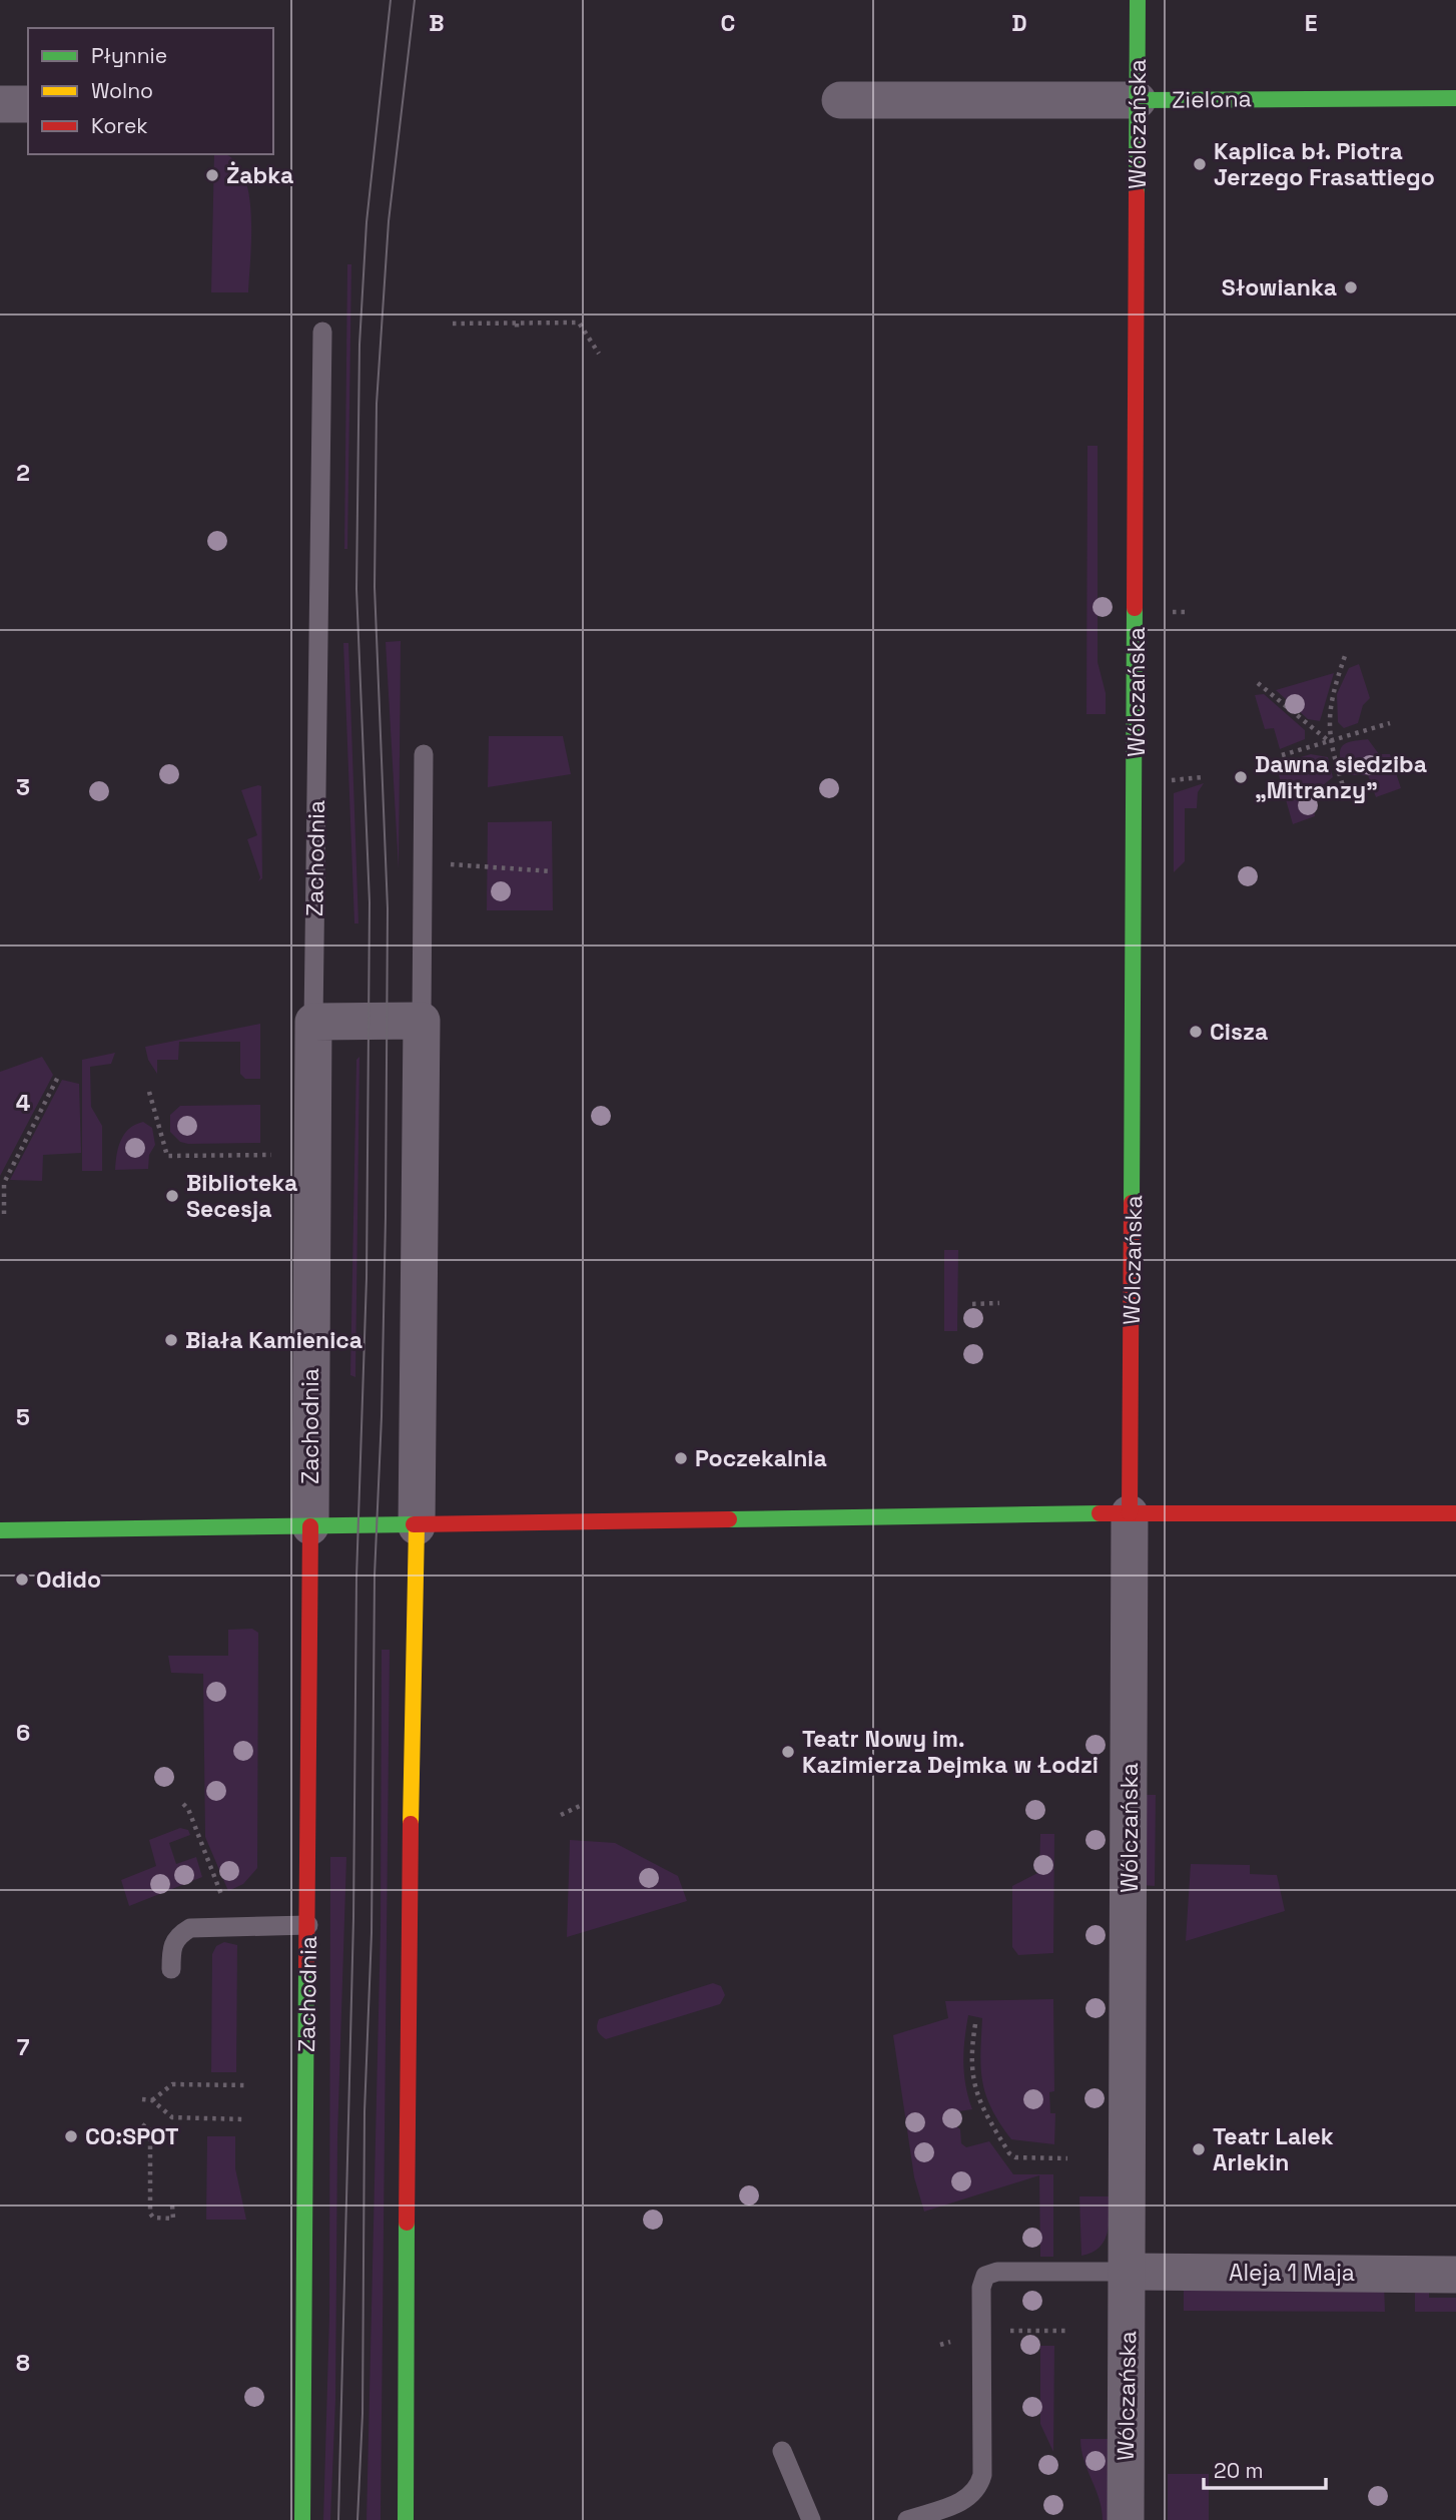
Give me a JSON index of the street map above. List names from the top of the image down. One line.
{"streets":{"main road":["Zielona","Wólczańska","Zachodnia"],"street":["Aleja 1 Maja"]},"crossings":[["Zielona","Wólczańska"],["Wólczańska","Aleja 1 Maja"]],"places":["Kaplica bł. Piotra Jerzego Frasattiego","Żabka","Słowianka","Dawna siedziba „Mitranzy”","Cisza","Biblioteka Secesja","Biała Kamienica","Poczekalnia","Odido","Teatr Nowy im. Kazimierza Dejmka w Łodzi","CO:SPOT","Teatr Lalek Arlekin"],"legend":["Płynnie","Wolno","Korek"],"scale_bar":"20 m","grid":{"columns":["B","C","D","E"],"rows":["2","3","4","5","6","7","8"]}}
